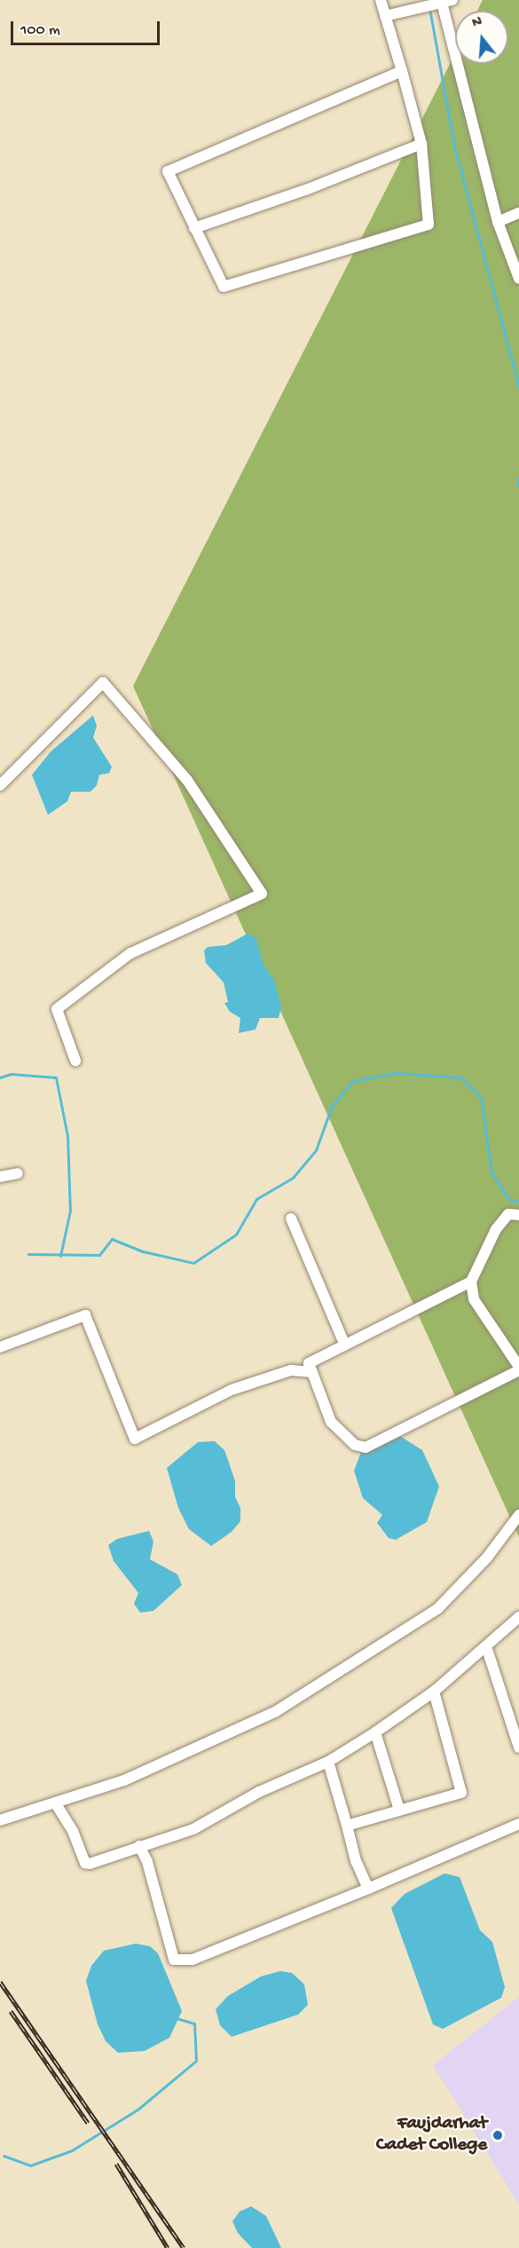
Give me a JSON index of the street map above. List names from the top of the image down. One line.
{"places":["Faujdarhat Cadet College"],"scale_bar":"100 m","north":"top"}
